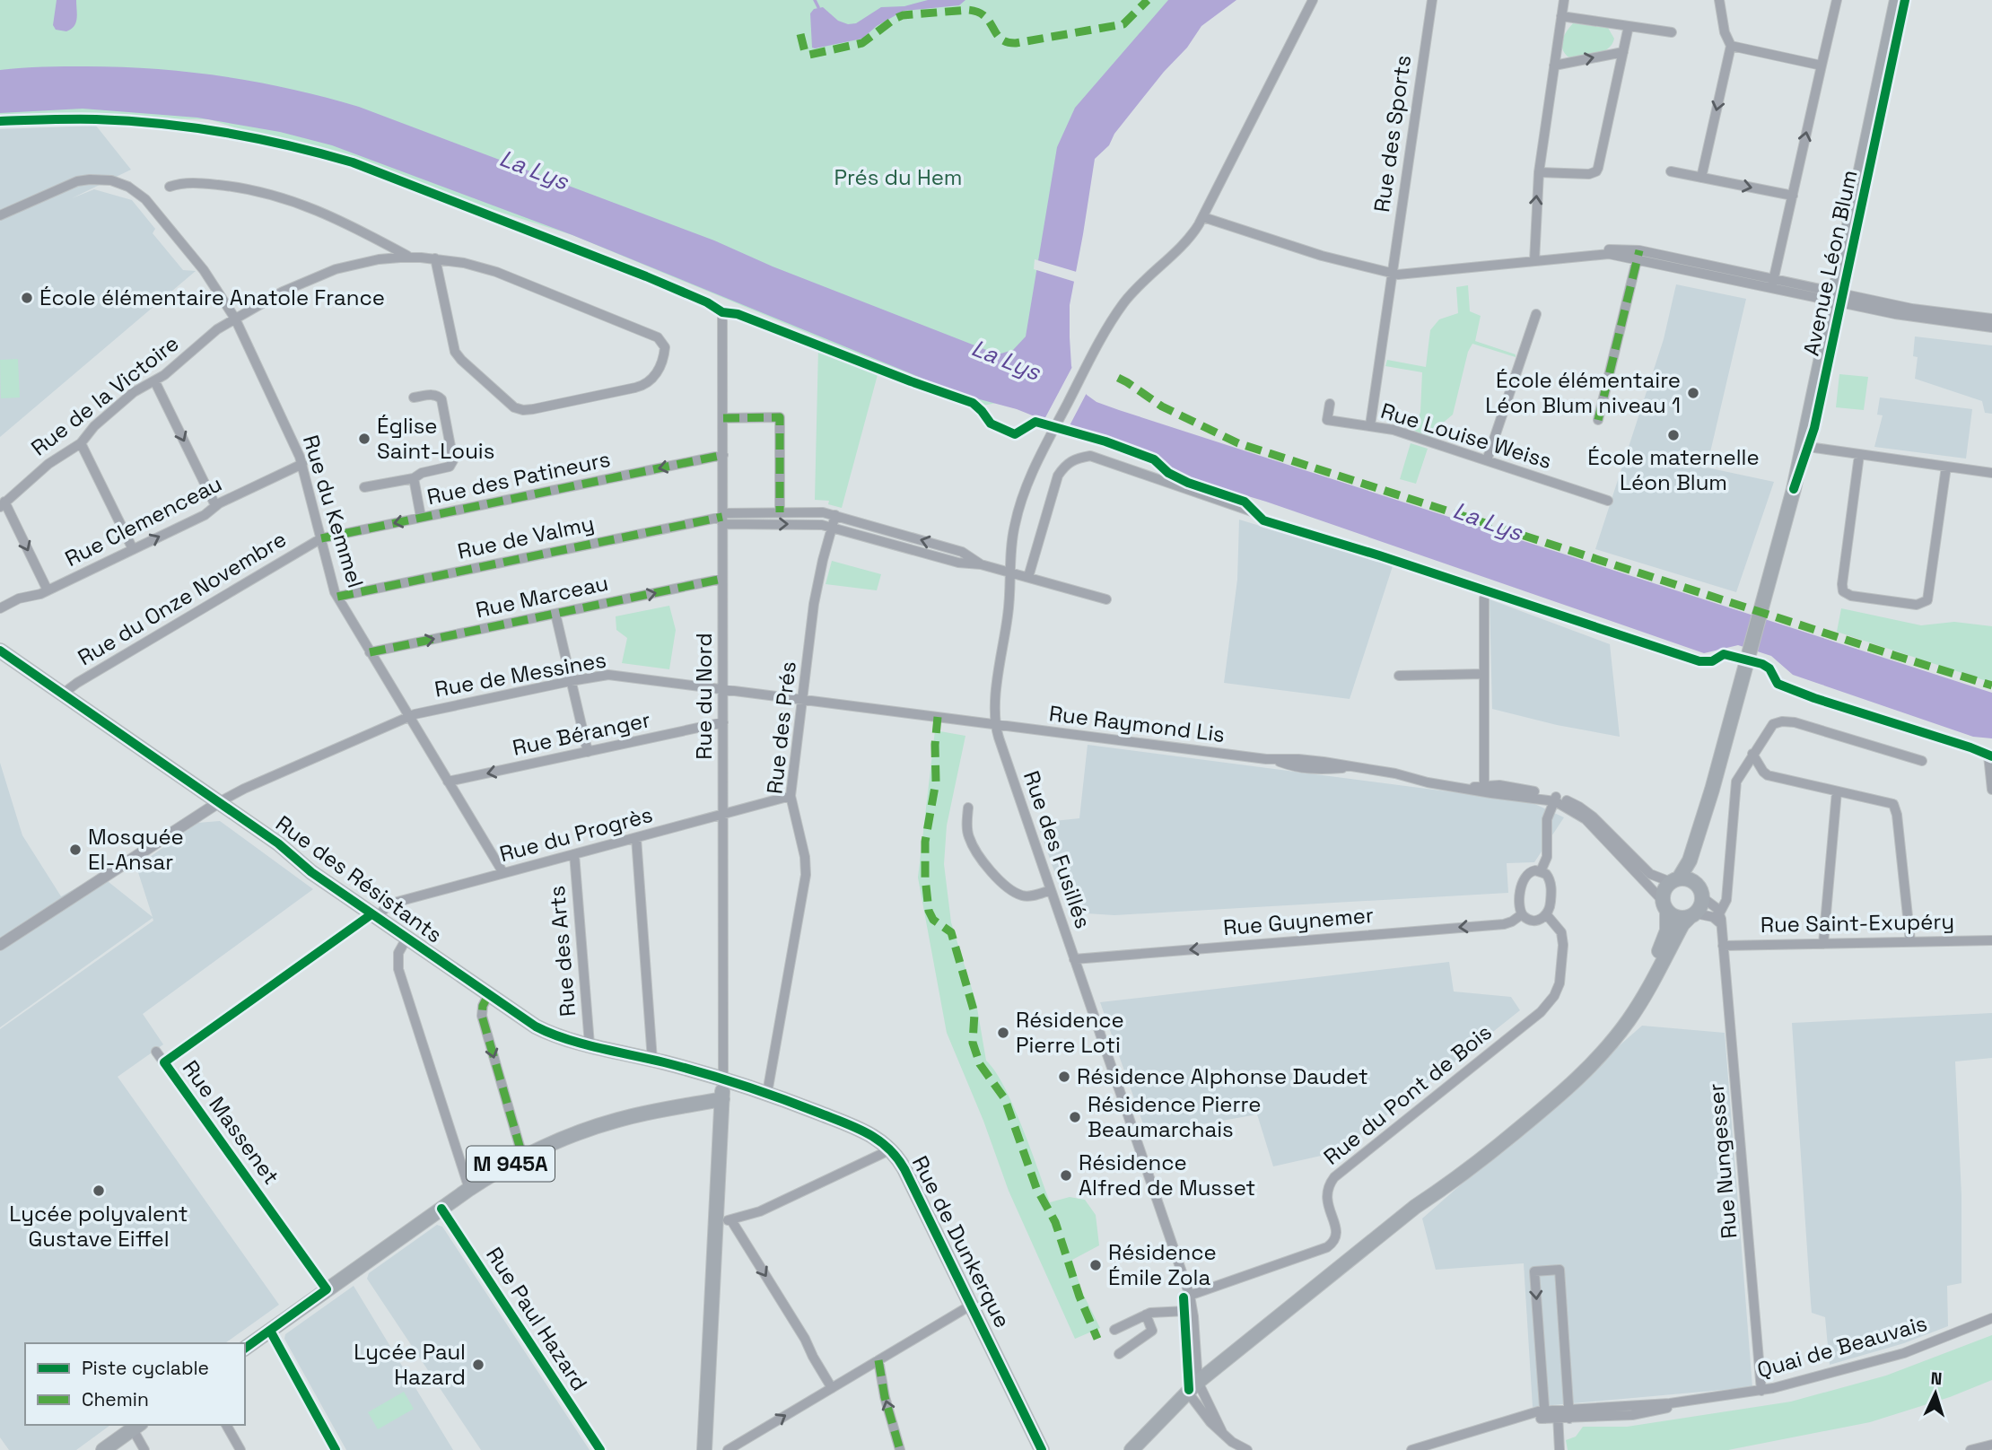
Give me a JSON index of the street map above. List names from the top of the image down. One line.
{"streets":{"main road":["Avenue Léon Blum","Rue des Résistants","M 945A","Rue de Dunkerque"],"street":["Rue des Sports","Rue de la Victoire","Rue Louise Weiss","Rue des Patineurs","Rue du Kemmel","Rue Clemenceau","Rue de Valmy","Rue Marceau","Rue du Onze Novembre","Rue de Messines","Rue du Nord","Rue Raymond Lis","Rue des Prés","Rue Béranger","Rue du Progrès","Rue des Fusillés","Rue Guynemer","Rue Saint-Exupéry","Rue des Arts","Rue du Pont de Bois","Rue Massenet","Rue Nungesser","Rue Paul Hazard","Quai de Beauvais"]},"crossings":[["Rue des Sports","Rue Louise Weiss"],["Rue de la Victoire","Rue du Kemmel"],["Rue des Patineurs","Rue du Kemmel"],["Rue des Patineurs","Rue du Onze Novembre"],["Rue des Patineurs","Rue du Nord"],["Rue du Kemmel","Rue Clemenceau"],["Rue du Kemmel","Rue de Valmy"],["Rue du Kemmel","Rue Marceau"],["Rue du Kemmel","Rue du Onze Novembre"],["Rue du Kemmel","Rue de Messines"],["Rue du Kemmel","Rue Béranger"],["Rue du Kemmel","Rue du Progrès"],["Rue de Valmy","Rue du Nord"],["Rue Marceau","Rue du Nord"],["Rue du Onze Novembre","Rue des Résistants"],["Rue de Messines","Rue du Nord"],["Rue de Messines","Rue Raymond Lis"],["Rue de Messines","Rue des Prés"],["Rue de Messines","Rue des Fusillés"],["Rue de Messines","Rue des Résistants"],["Rue du Nord","Rue Béranger"],["Rue du Nord","Rue du Progrès"],["Rue du Nord","Rue des Résistants"],["Rue du Nord","Rue de Dunkerque"],["Rue Raymond Lis","Rue des Fusillés"],["Rue des Prés","Rue du Progrès"],["Rue des Prés","Rue de Dunkerque"],["Rue du Progrès","Rue des Résistants"],["Rue du Progrès","Rue des Arts"],["Rue du Progrès","Rue Massenet"],["Rue des Fusillés","Rue Guynemer"],["Rue des Fusillés","Rue du Pont de Bois"],["Rue des Résistants","Rue des Arts"],["Rue des Résistants","Rue Massenet"],["Rue des Résistants","Rue de Dunkerque"],["Rue Guynemer","Rue du Pont de Bois"],["Rue Saint-Exupéry","Rue Nungesser"],["Rue Massenet","M 945A"],["Rue Nungesser","Quai de Beauvais"],["M 945A","Rue Paul Hazard"]],"one_way":["Rue des Patineurs","Rue Marceau","Rue Béranger","Rue Guynemer"],"water":["La Lys"],"parks":["Prés du Hem"],"places":["École élémentaire Anatole France","École élémentaire Léon Blum niveau 1","École maternelle Léon Blum","Église Saint-Louis","Mosquée El-Ansar","Résidence Pierre Loti","Résidence Alphonse Daudet","Résidence Pierre Beaumarchais","Résidence Alfred de Musset","Lycée polyvalent Gustave Eiffel","Résidence Émile Zola","Lycée Paul Hazard"],"legend":["Piste cyclable","Chemin"],"north":"top"}
